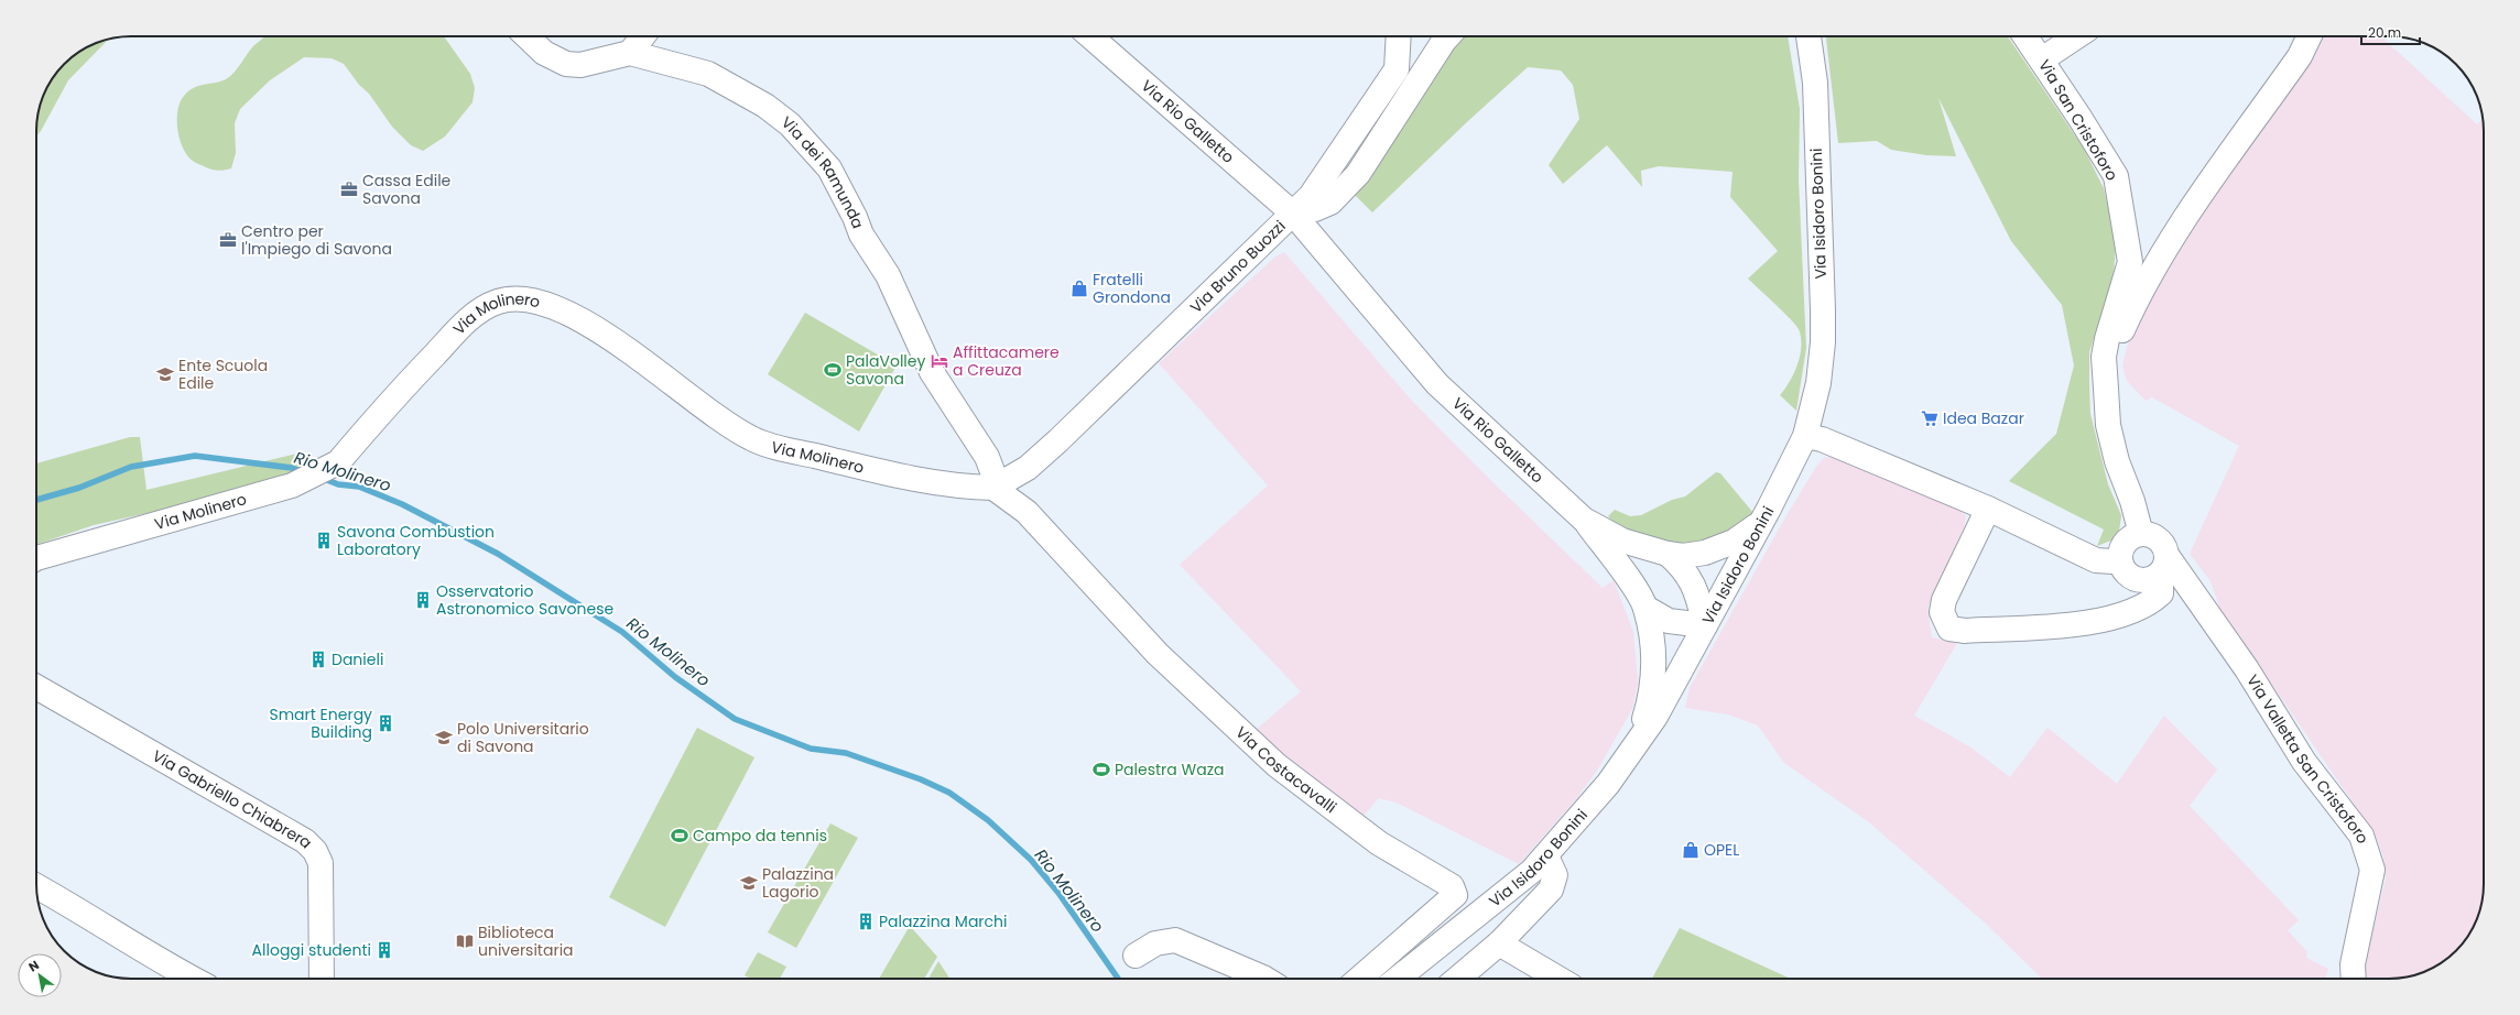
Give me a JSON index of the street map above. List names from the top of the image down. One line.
{"streets":{"street":["Via San Cristoforo","Via Rio Galletto","Via dei Ramunda","Via Isidoro Bonini","Via Bruno Buozzi","Via Molinero","Via Valletta San Cristoforo","Via Costacavalli","Via Gabriello Chiabrera"]},"crossings":[["Via San Cristoforo","Via Valletta San Cristoforo"],["Via Rio Galletto","Via Isidoro Bonini"],["Via Rio Galletto","Via Bruno Buozzi"],["Via dei Ramunda","Via Bruno Buozzi"],["Via dei Ramunda","Via Molinero"],["Via dei Ramunda","Via Costacavalli"],["Via Bruno Buozzi","Via Molinero"],["Via Bruno Buozzi","Via Costacavalli"],["Via Molinero","Via Costacavalli"]],"water":["Rio Molinero"],"places":{"office":["Cassa Edile Savona","Centro per l'Impiego di Savona"],"shop":["Fratelli Grondona","OPEL"],"hotel":["Affittacamere a Creuza"],"sports":["PalaVolley Savona","Palestra Waza","Campo da tennis"],"school or university":["Ente Scuola Edile","Polo Universitario di Savona","Palazzina Lagorio"],"supermarket":["Idea Bazar"],"building":["Savona Combustion Laboratory","Osservatorio Astronomico Savonese","Danieli","Smart Energy Building","Palazzina Marchi","Alloggi studenti"],"library":["Biblioteca universitaria"]},"scale_bar":"20 m","north":"top left"}
